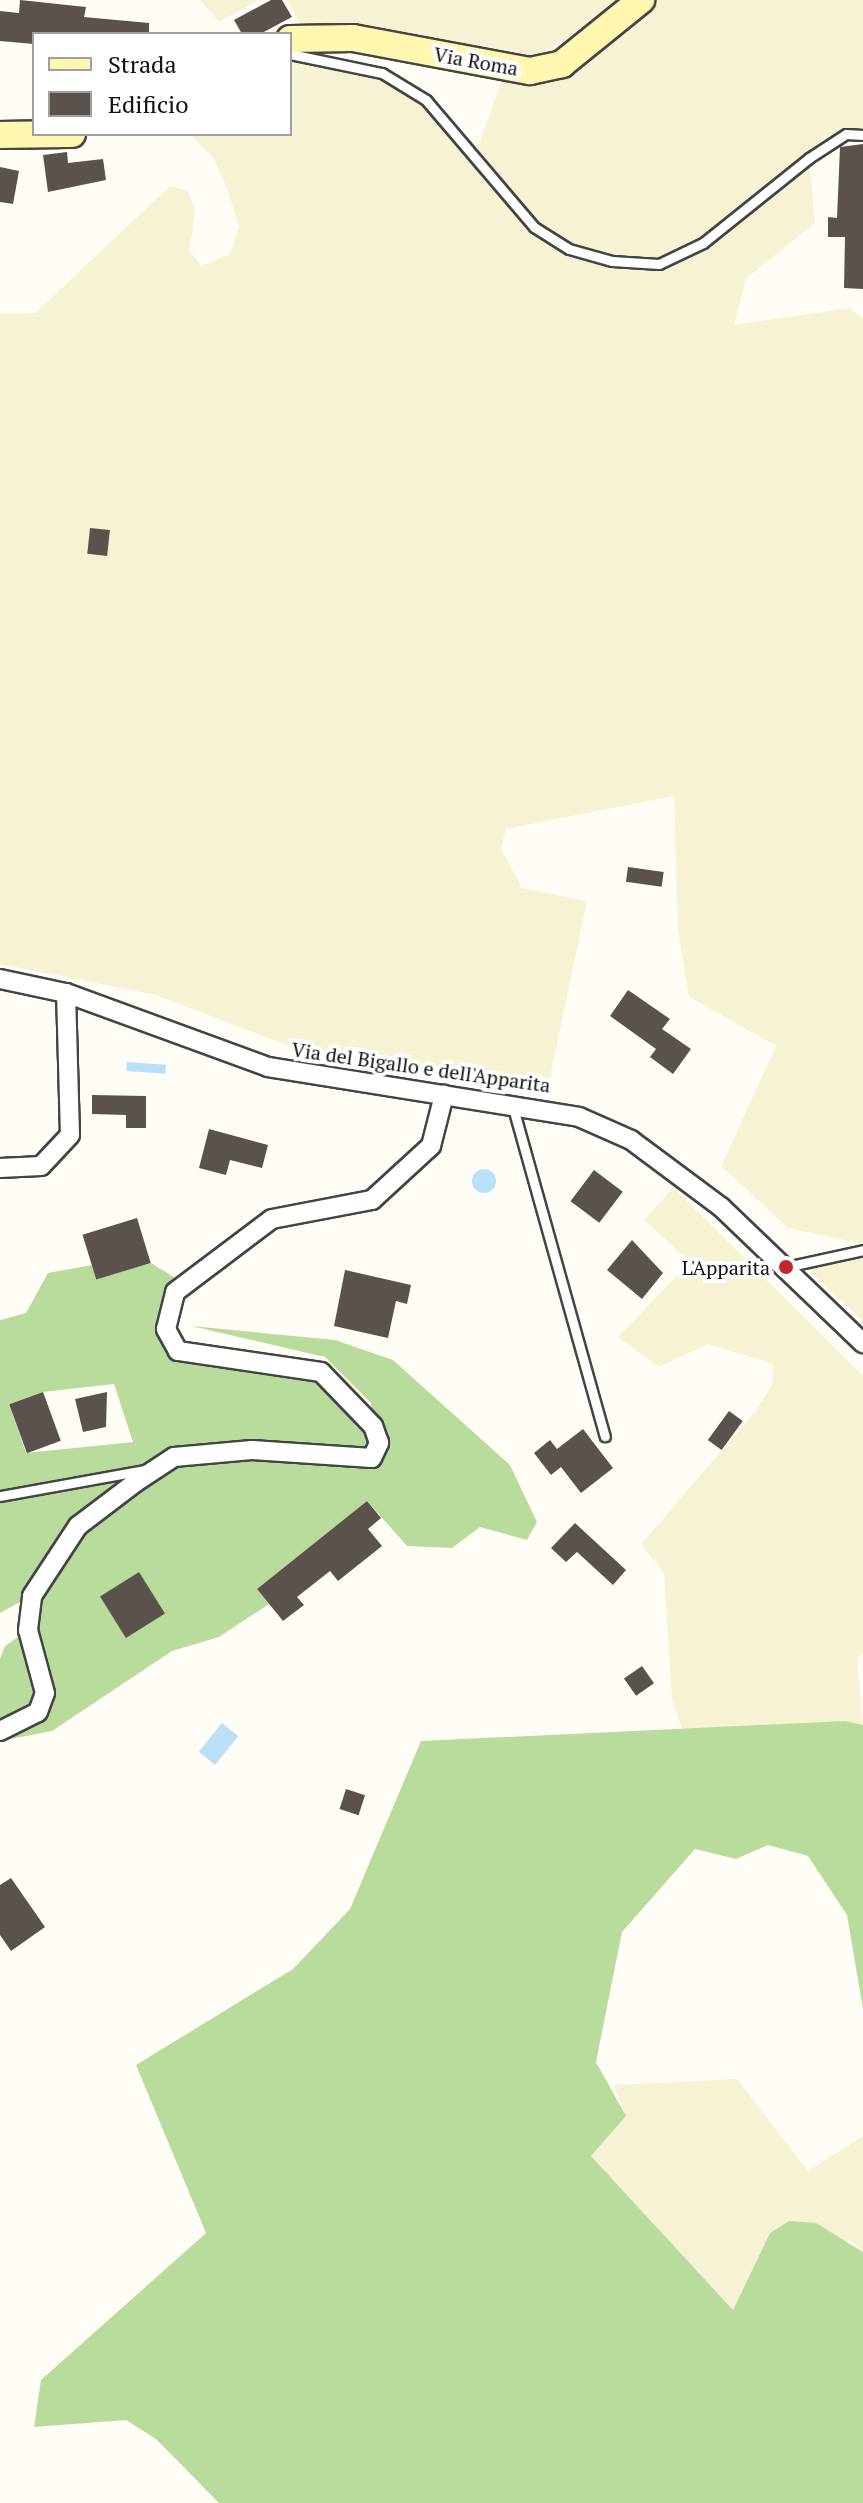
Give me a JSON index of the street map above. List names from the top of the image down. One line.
{"streets":{"main road":["Via Roma"],"street":["Via del Bigallo e dell'Apparita"]},"places":["L'Apparita"],"legend":["Strada","Edificio"]}
